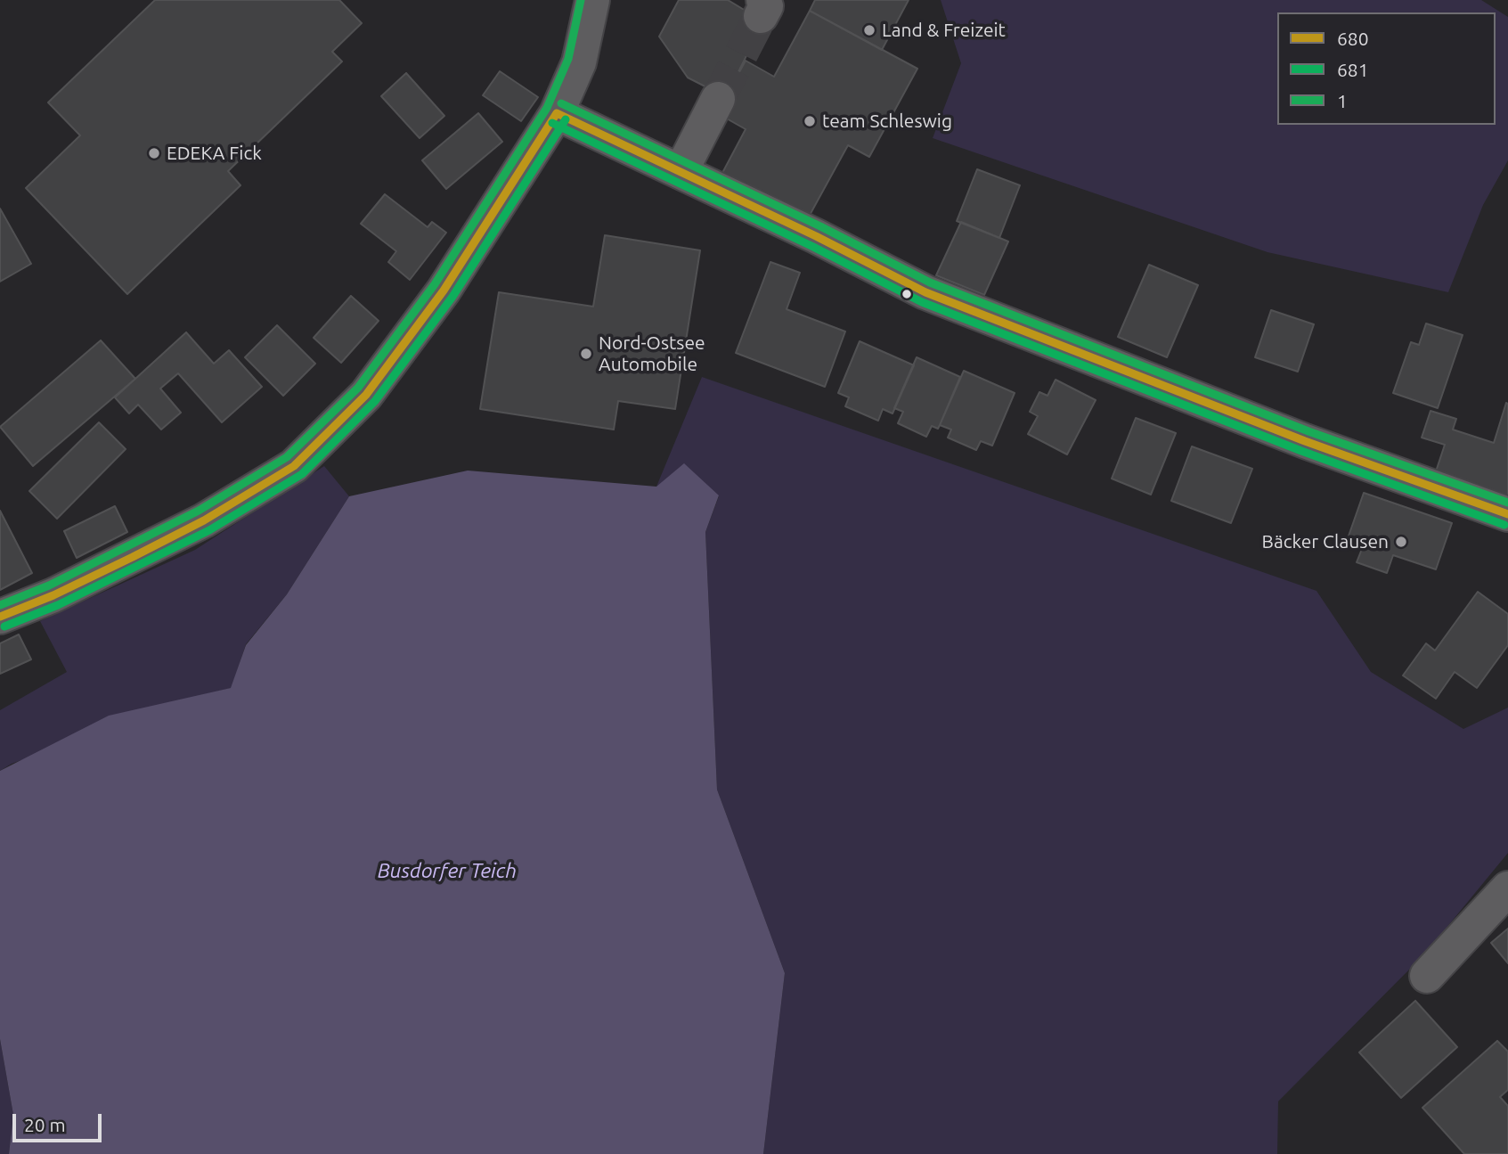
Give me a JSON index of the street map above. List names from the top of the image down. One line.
{"water":["Busdorfer Teich"],"places":["Land & Freizeit","team Schleswig","EDEKA Fick","Nord-Ostsee Automobile","Bäcker Clausen"],"lines":["transit line 1","transit line 680","transit line 681"],"legend":["680","681","1"],"scale_bar":"20 m"}
